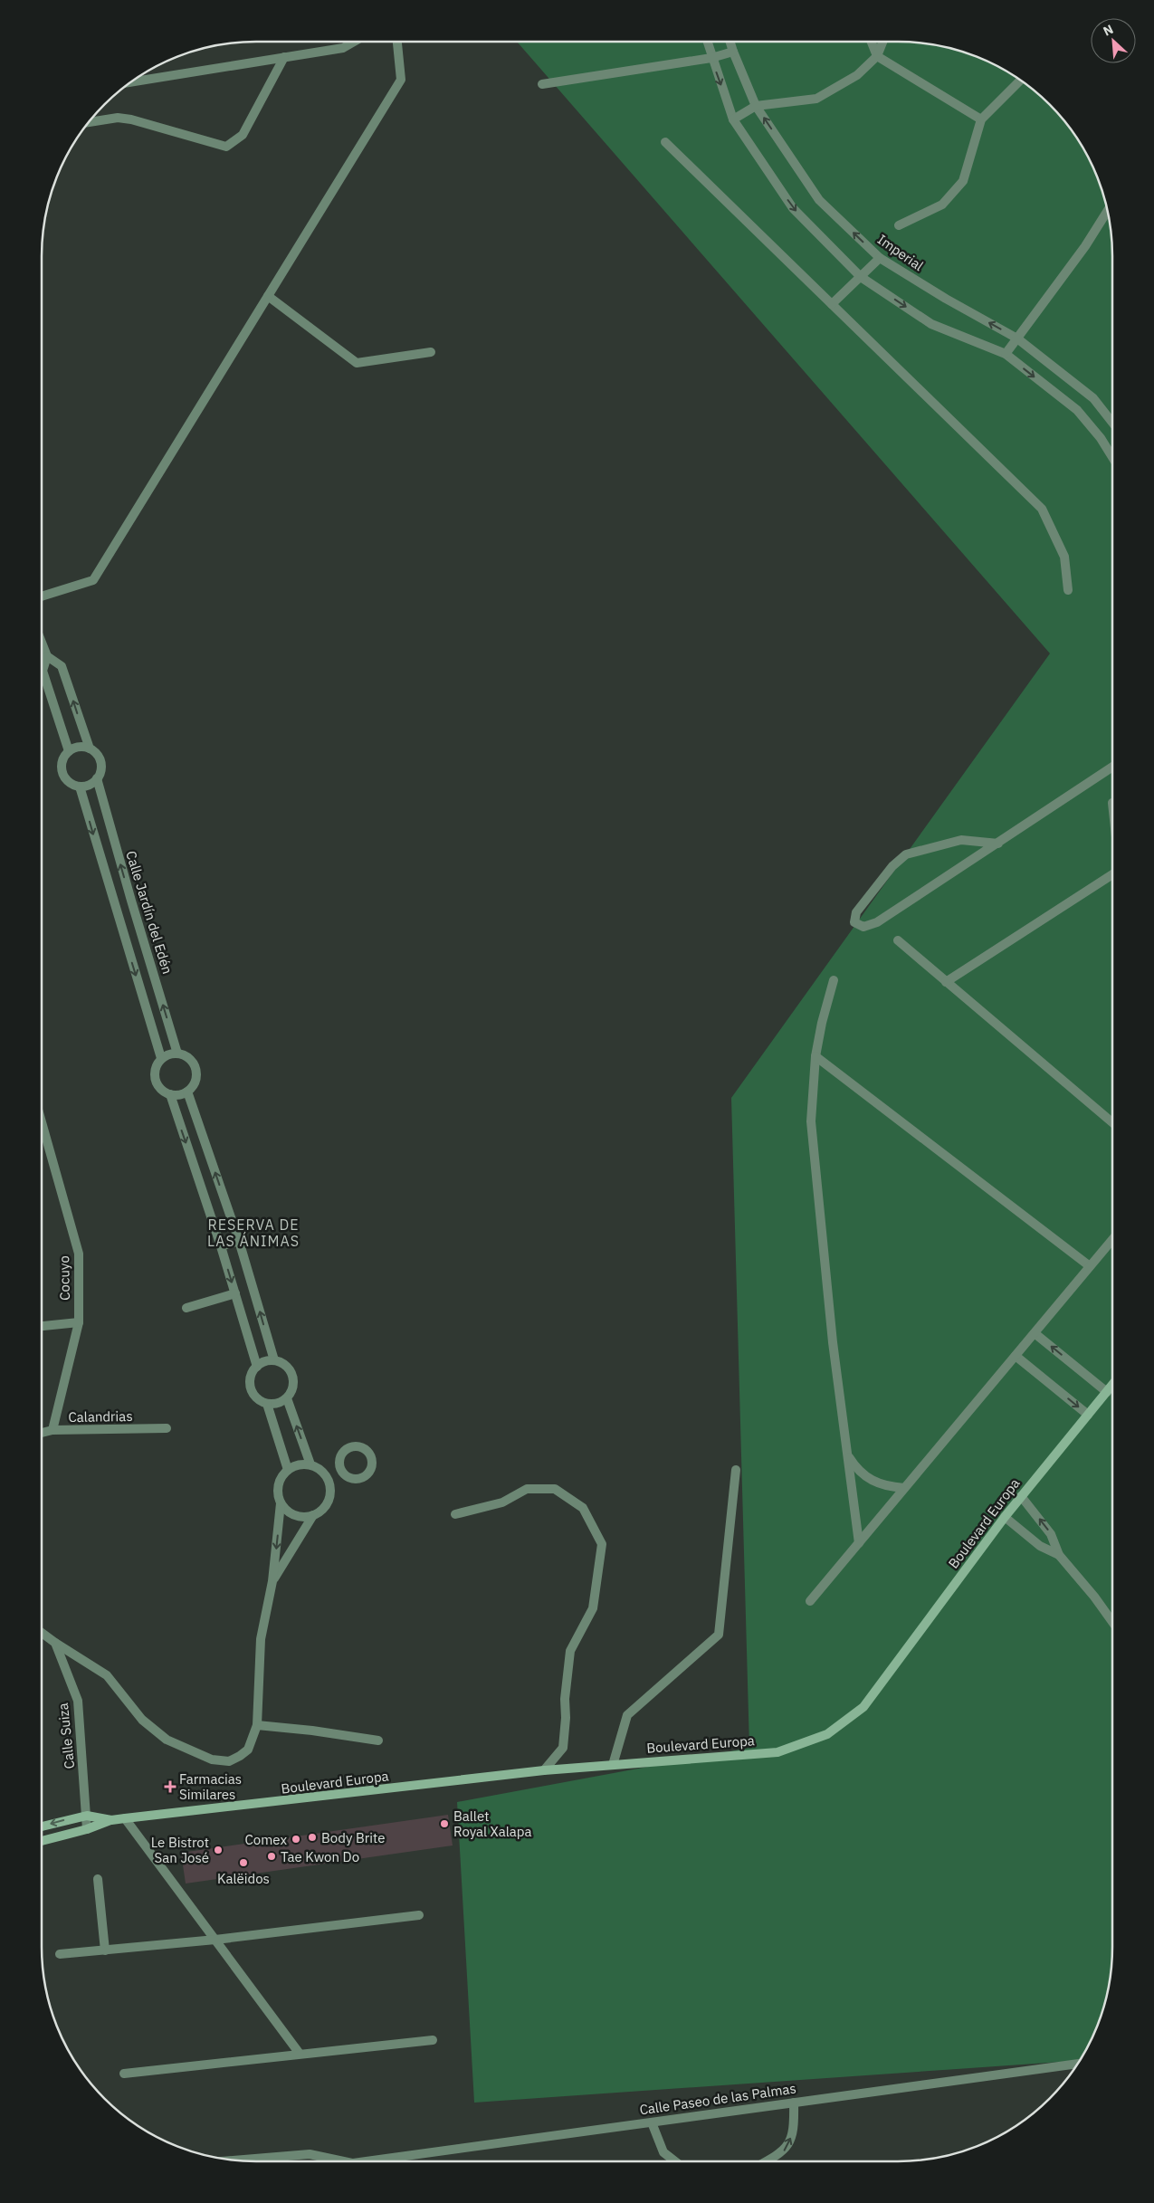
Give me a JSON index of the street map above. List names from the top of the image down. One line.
{"streets":{"main road":["Boulevard Europa"],"street":["Imperial","Calle Jardín del Edén","Cocuyo","Calandrias","Calle Suiza","Calle Paseo de las Palmas"]},"crossings":[["Cocuyo","Calandrias"],["Boulevard Europa","Calle Suiza"]],"districts":["RESERVA DE LAS ÁNIMAS"],"places":{"health":["Farmacias Similares"],"other":["Ballet Royal Xalapa","Body Brite","Comex","Le Bistrot San José","Tae Kwon Do","Kalëidos"]},"north":"top left"}
